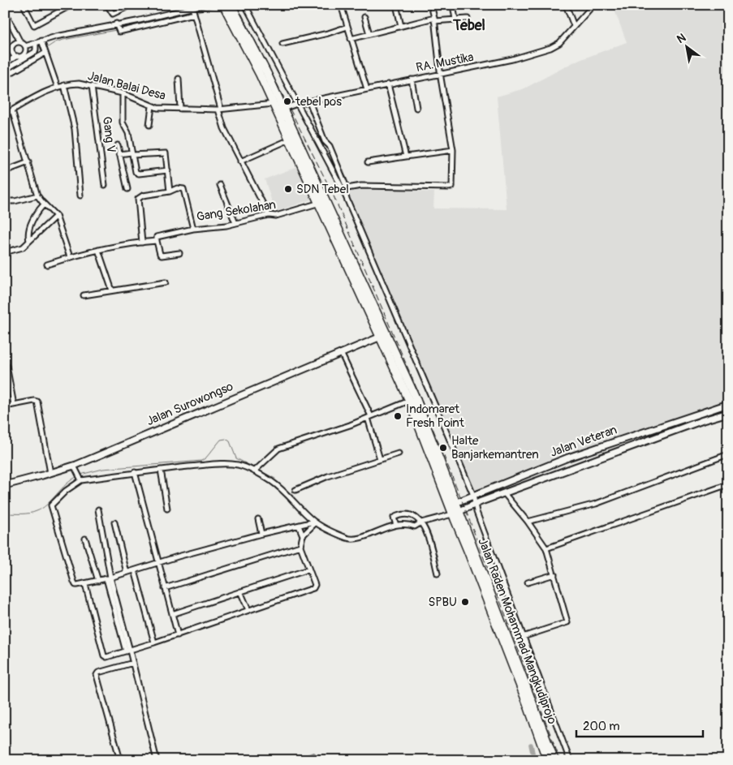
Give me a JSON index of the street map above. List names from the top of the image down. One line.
{"streets":{"highway":["Jalan Raden Mohammad Mangkudiprojo"],"main road":["Jalan Surowongso","Jalan Veteran"],"street":["RA. Mustika","Jalan Balai Desa","Gang V","Gang Sekolahan"]},"crossings":[["Jalan Balai Desa","Gang V"],["Jalan Veteran","Jalan Raden Mohammad Mangkudiprojo"]],"districts":["Tebel"],"places":["tebel pos","SDN Tebel","Indomaret Fresh Point","Halte Banjarkemantren","SPBU"],"scale_bar":"200 m","north":"top left"}
